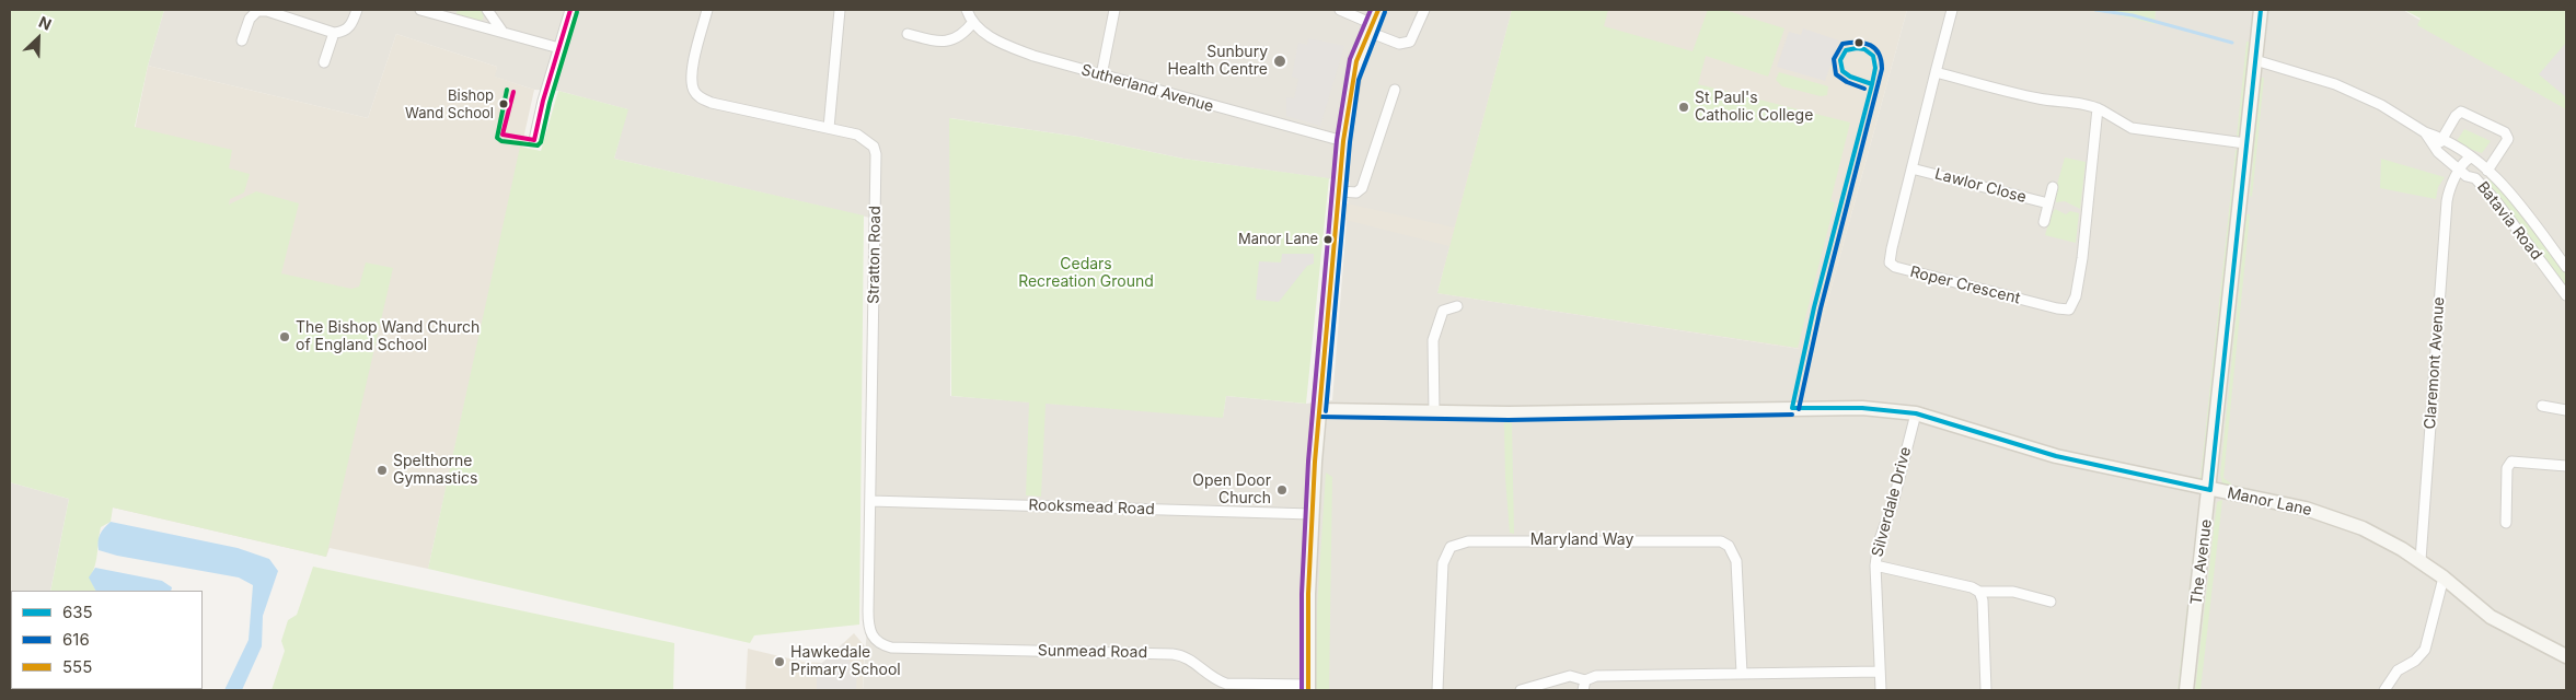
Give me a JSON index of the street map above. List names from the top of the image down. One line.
{"streets":{"street":["Sutherland Avenue","Lawlor Close","Batavia Road","Stratton Road","Roper Crescent","Claremont Avenue","Silverdale Drive","Manor Lane","Rooksmead Road","Maryland Way","The Avenue","Sunmead Road"]},"crossings":[["Lawlor Close","Roper Crescent"],["Batavia Road","Claremont Avenue"],["Batavia Road","The Avenue"],["Stratton Road","Rooksmead Road"],["Stratton Road","Sunmead Road"],["Claremont Avenue","Manor Lane"],["Silverdale Drive","Manor Lane"],["Manor Lane","The Avenue"]],"parks":["Cedars Recreation Ground"],"places":["Sunbury Health Centre","Bishop Wand School","St Paul's Catholic College","Manor Lane","The Bishop Wand Church of England School","Spelthorne Gymnastics","Open Door Church","Hawkedale Primary School"],"lines":["transit line 635","transit line 555","transit line 616"],"legend":["635","616","555"],"north":"top right"}
